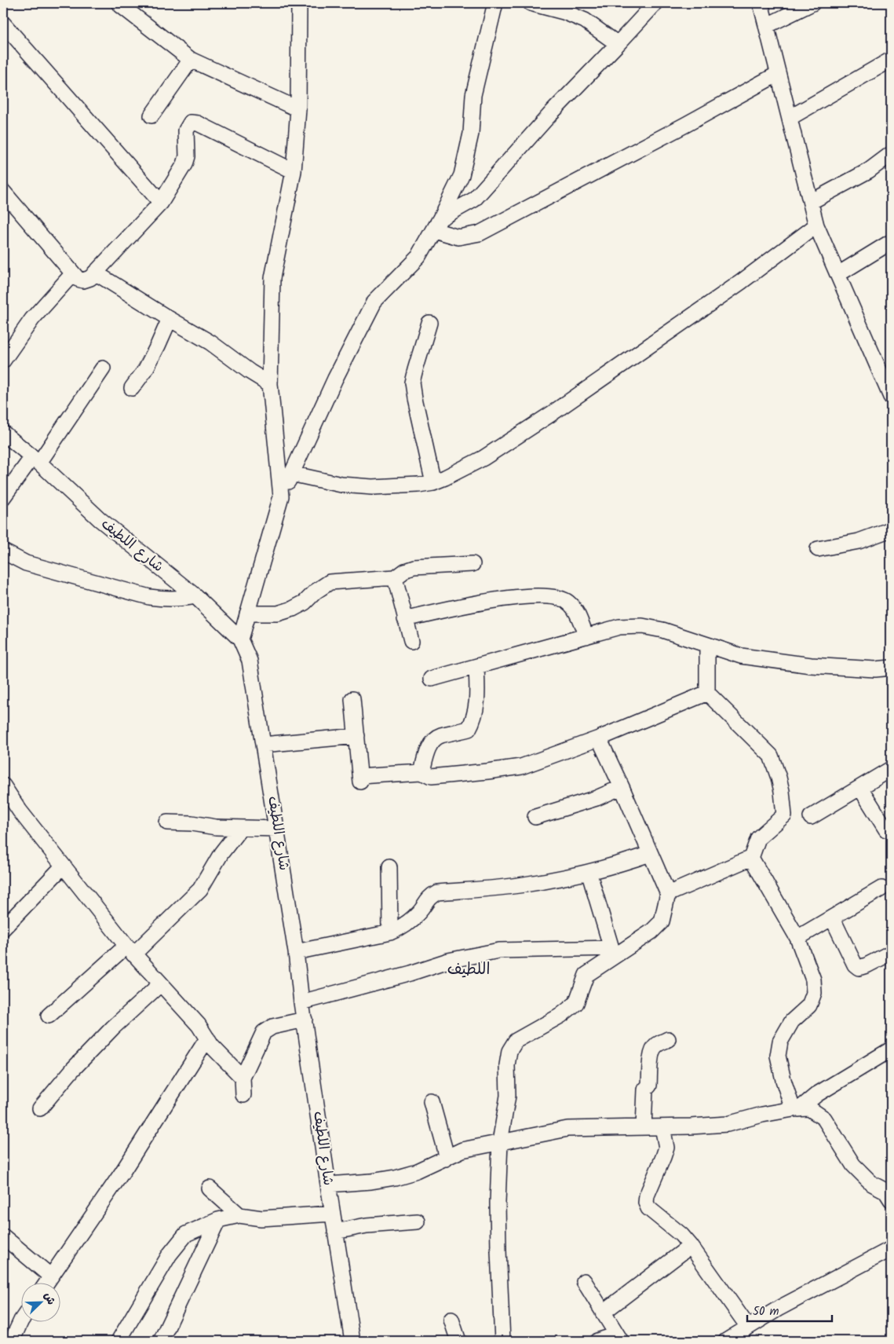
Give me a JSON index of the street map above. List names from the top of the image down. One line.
{"streets":{"street":["شارع اللطيف"]},"districts":["اللطيف"],"scale_bar":"50 m","north":"top right"}
